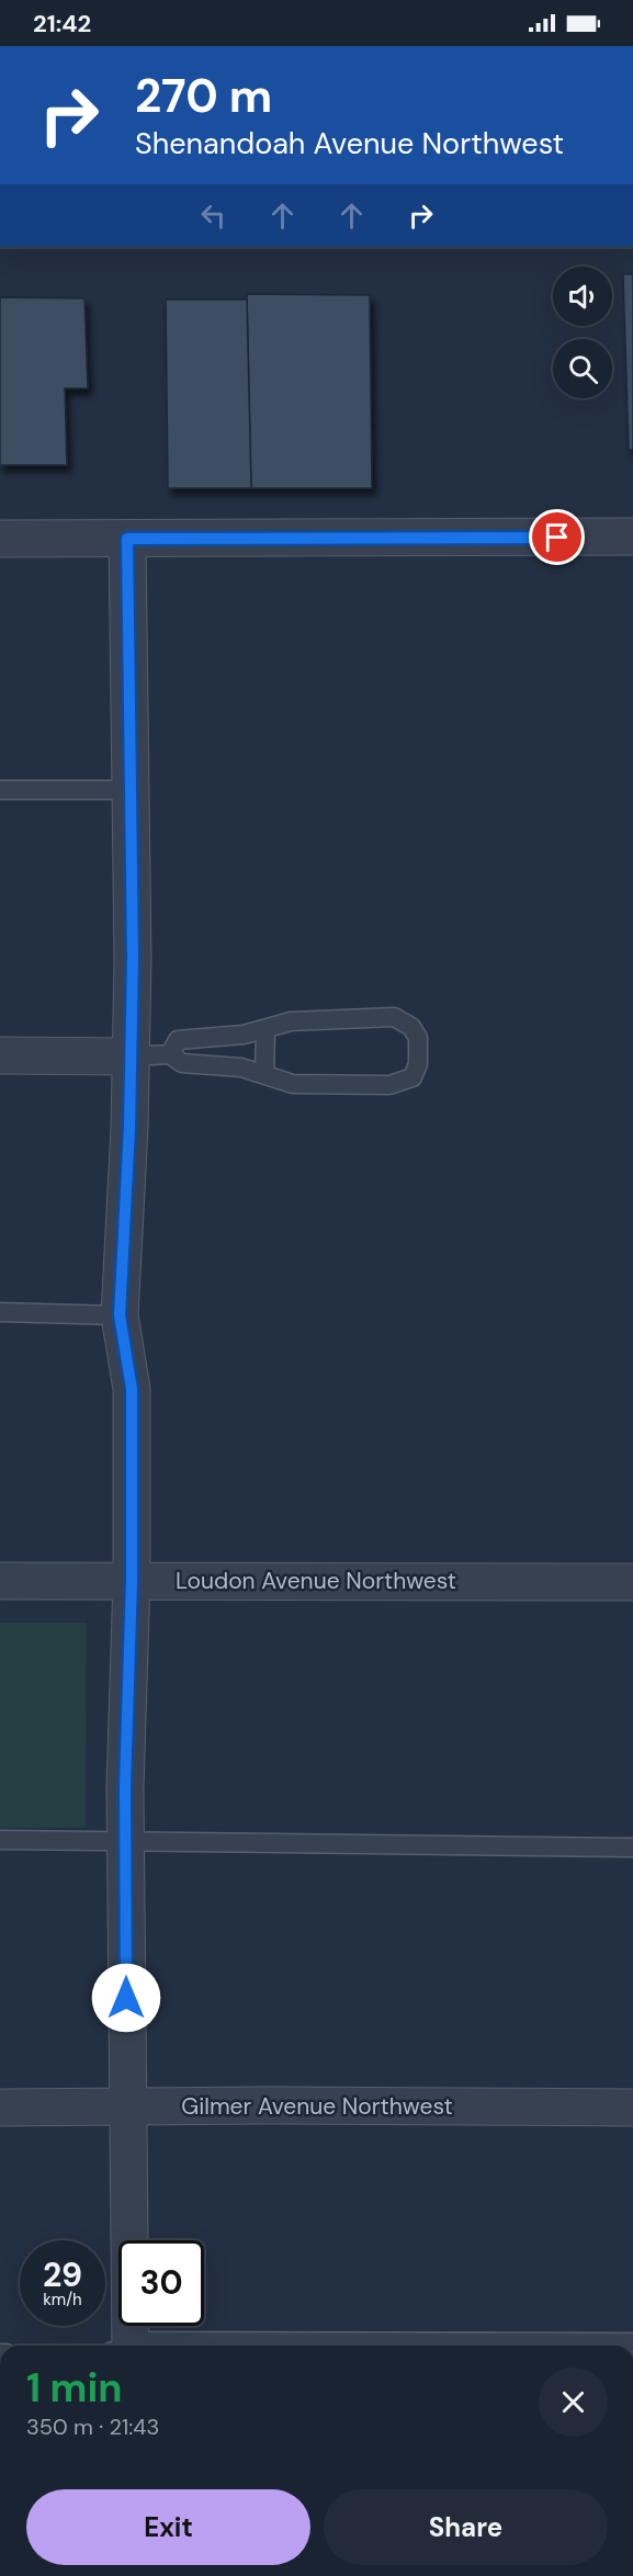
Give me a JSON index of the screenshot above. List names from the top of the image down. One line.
{"streets":{"street":["Loudon Avenue Northwest","Gilmer Avenue Northwest"]},"page":{"status":"21:42","turn":["270 m","Shenandoah Avenue Northwest"],"speed":"29 km/h","limit":"30","heading":["1 min","350 m · 21:43"],"buttons":["Exit","Share"]}}
